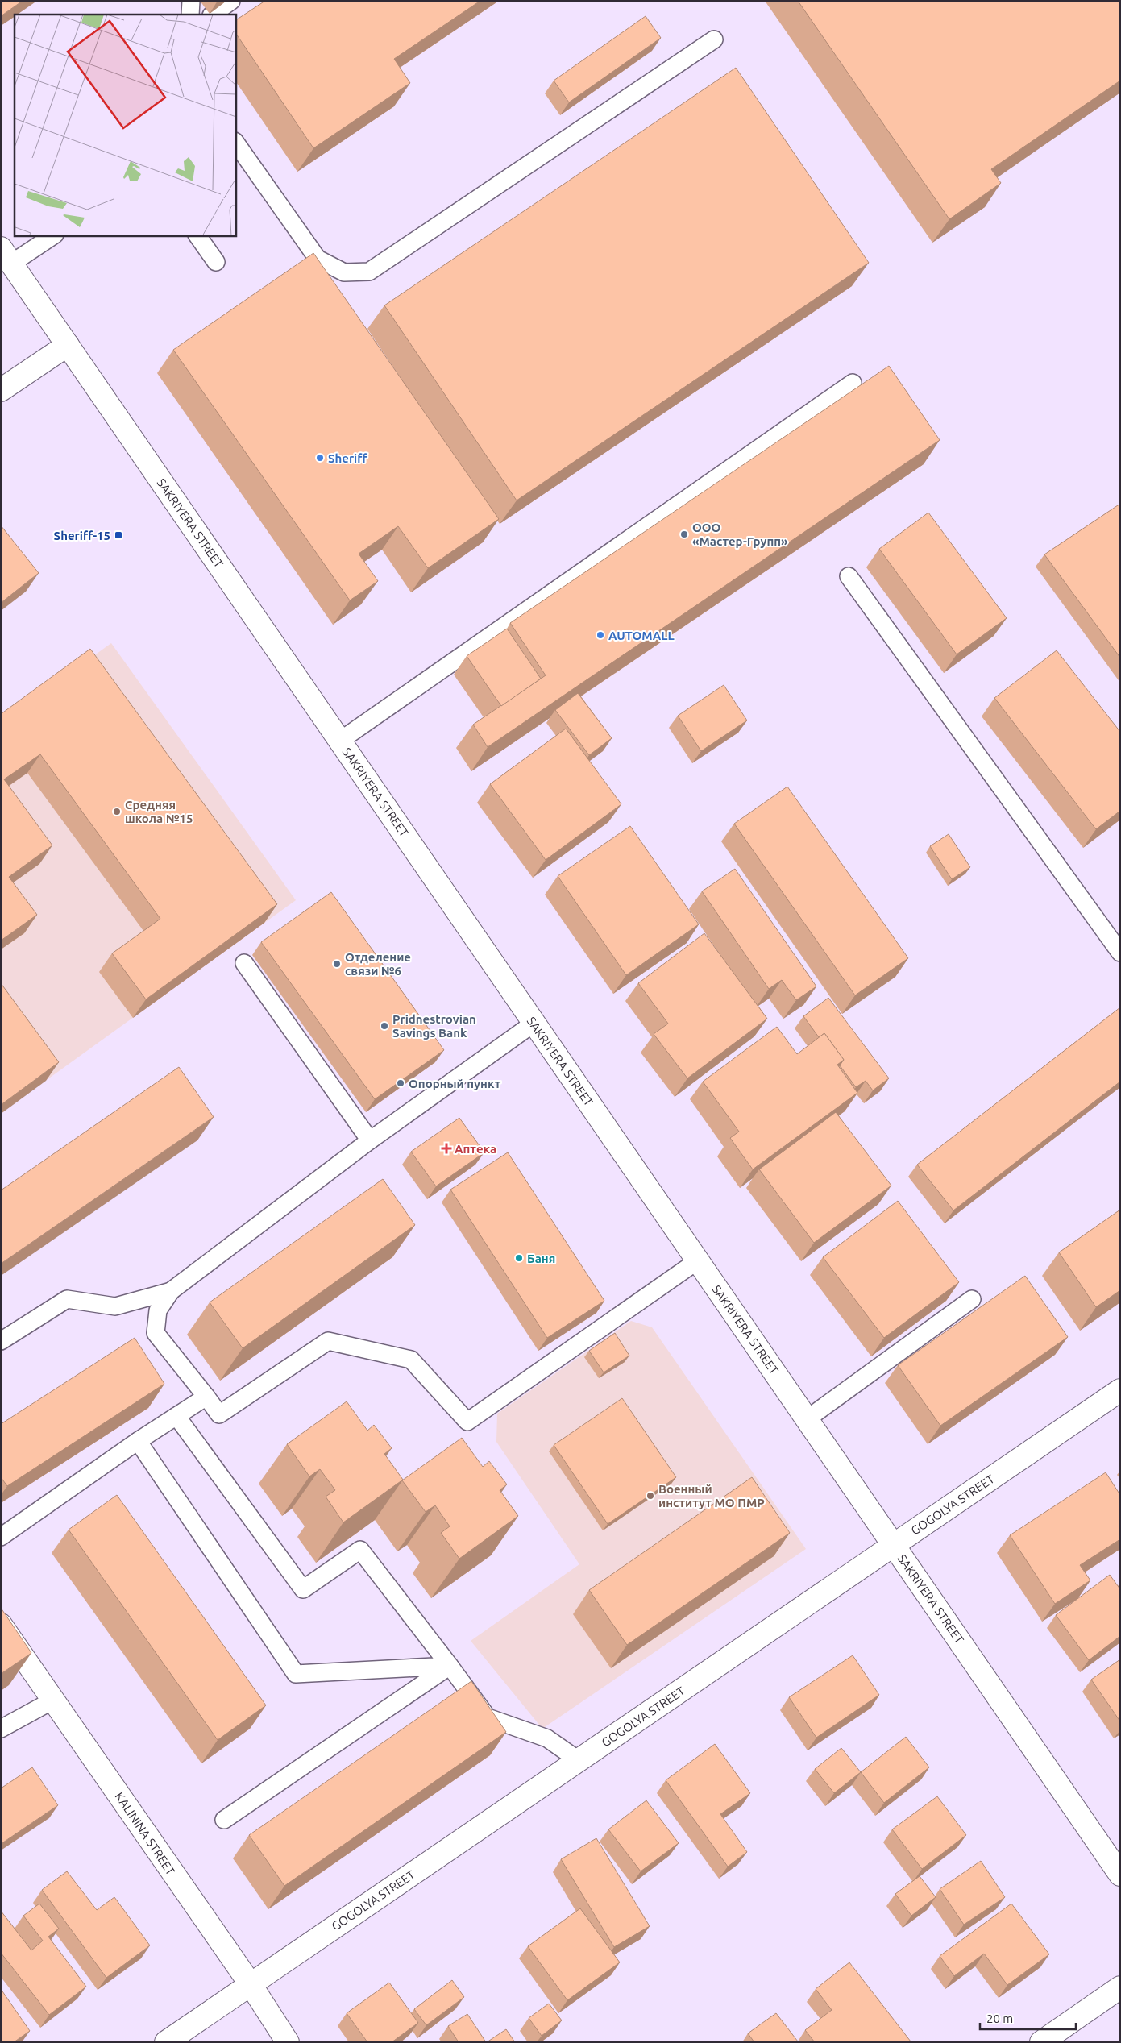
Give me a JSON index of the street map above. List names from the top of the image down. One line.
{"streets":{"street":["SAKRIYERA STREET","GOGOLYA STREET","KALININA STREET"]},"crossings":[["SAKRIYERA STREET","GOGOLYA STREET"],["GOGOLYA STREET","KALININA STREET"]],"places":{"other":["Sheriff","ООО «Мастер-Групп»","AUTOMALL","Средняя школа №15","Отделение связи №6","Pridnestrovian Savings Bank","Опорный пункт","Баня","Военный институт МО ПМР"],"transit":["Sheriff-15"],"health":["Аптека"]},"scale_bar":"20 m"}
